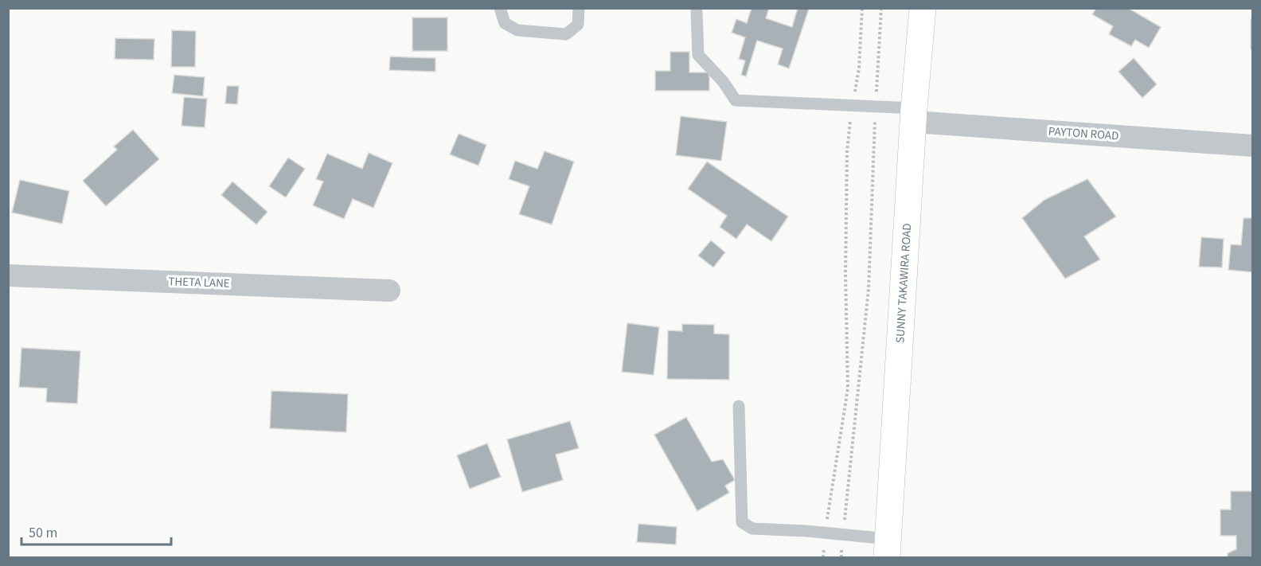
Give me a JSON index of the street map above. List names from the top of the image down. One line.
{"streets":{"main road":["SUNNY TAKAWIRA ROAD"],"street":["PAYTON ROAD","THETA LANE"]},"crossings":[["PAYTON ROAD","SUNNY TAKAWIRA ROAD"]],"scale_bar":"50 m"}
